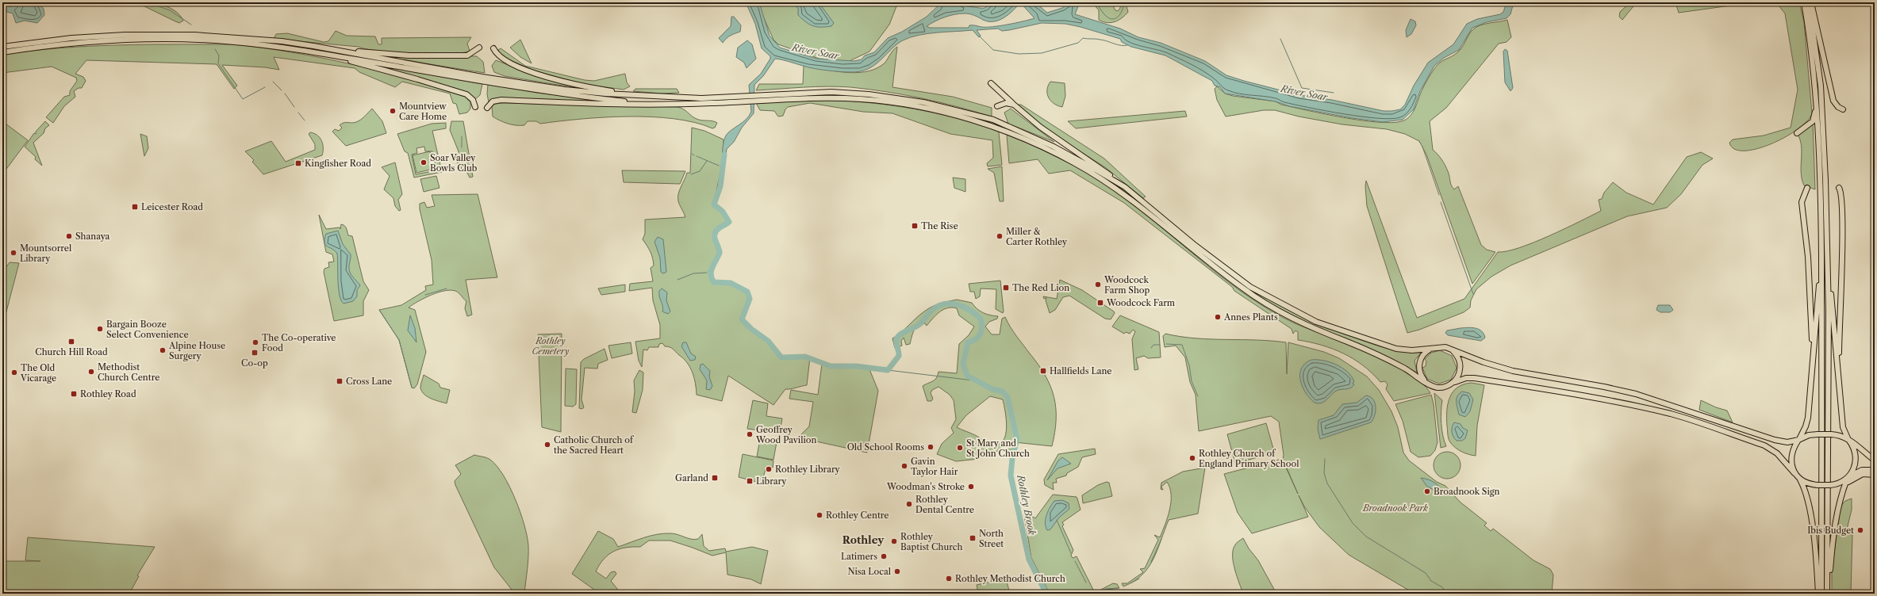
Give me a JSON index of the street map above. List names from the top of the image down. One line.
{"districts":["Rothley"],"water":["River Soar","Rothley Brook"],"parks":["Rothley Cemetery","Broadnook Park"],"places":{"other":["Mountview Care Home","Soar Valley Bowls Club","Shanaya","Miller & Carter Rothley","Mountsorrel Library","Woodcock Farm Shop","Annes Plants","Bargain Booze Select Convenience","The Co-operative Food","Alpine House Surgery","Methodist Church Centre","The Old Vicarage","Geoffrey Wood Pavilion","Catholic Church of the Sacred Heart","Old School Rooms","St Mary and St John Church","Rothley Church of England Primary School","Gavin Taylor Hair","Rothley Library","Woodman's Stroke","Broadnook Sign","Rothley Dental Centre","Rothley Centre","Ibis Budget","Rothley Baptist Church","Latimers","Nisa Local","Rothley Methodist Church"],"transit":["Kingfisher Road","Leicester Road","The Rise","The Red Lion","Woodcock Farm","Church Hill Road","Co-op","Hallfields Lane","Cross Lane","Rothley Road","Garland","Library","North Street"]}}
